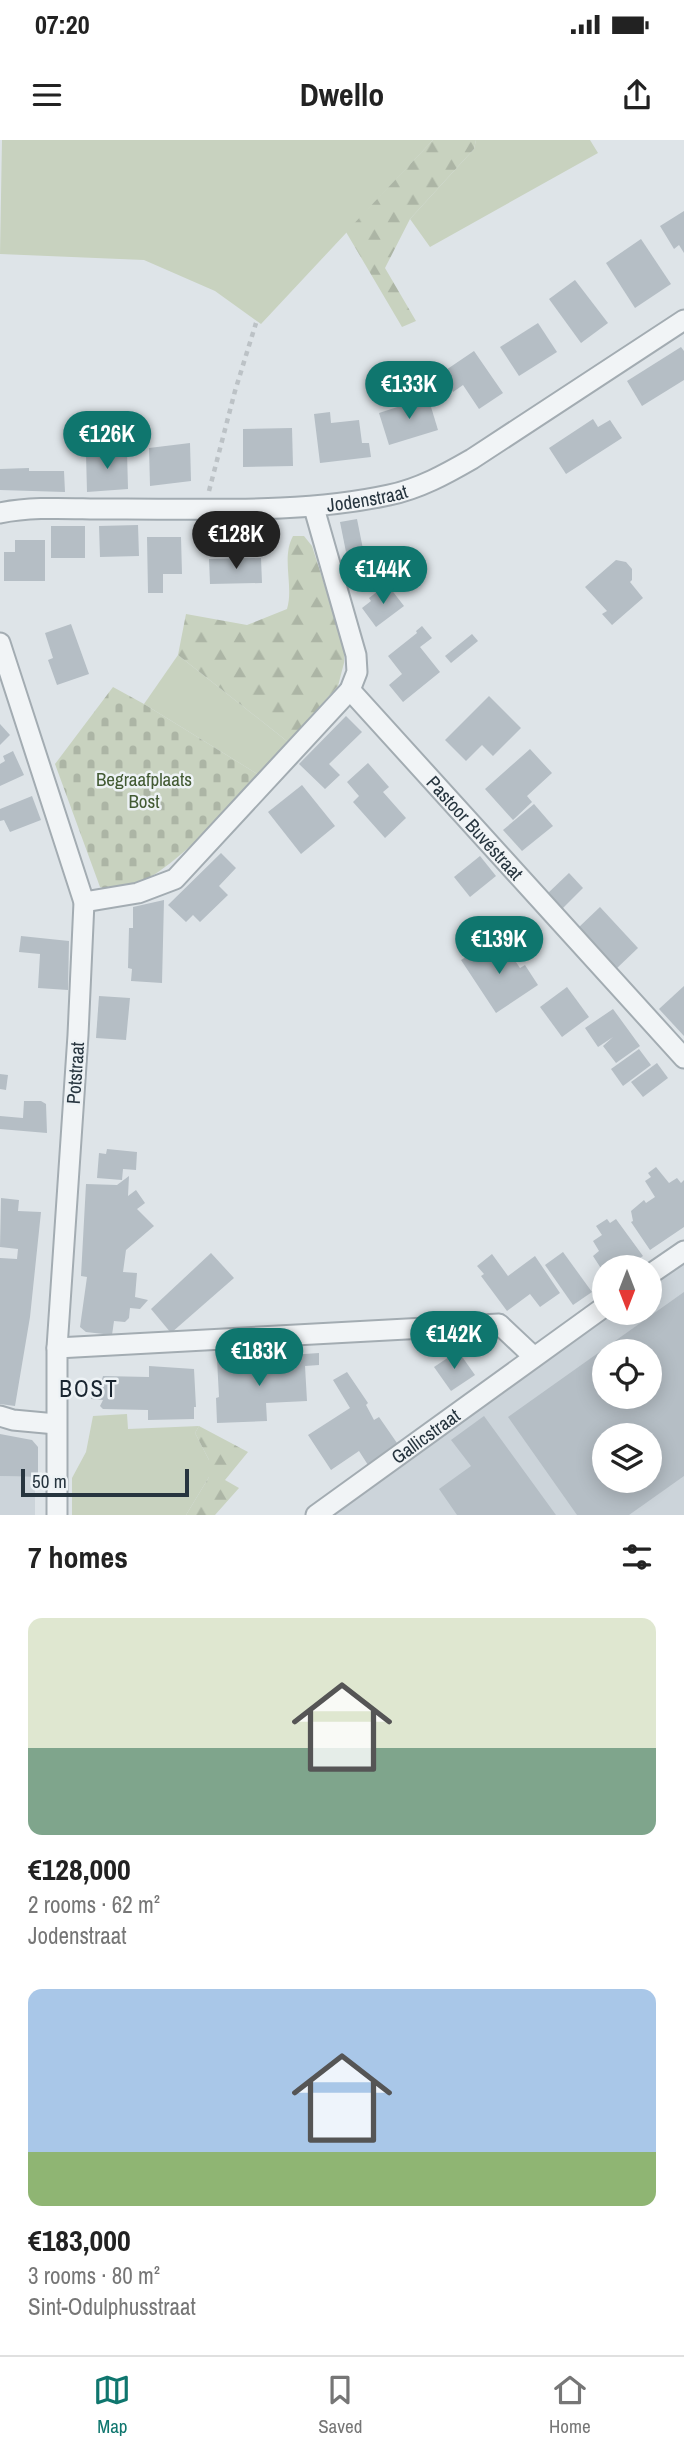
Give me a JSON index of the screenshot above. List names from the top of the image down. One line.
{"streets":{"street":["Jodenstraat","Pastoor Buvéstraat","Potstraat","Gallicstraat"]},"districts":["BOST"],"parks":["Begraafplaats Bost"],"scale_bar":"50 m","north":"bottom","page":{"status":"07:20","header":"Dwello","price":["€133K","€126K","€128K","€144K","€139K","€142K","€183K"],"scale":"50 m","heading":"7 homes","list":[{"name":"€128,000","note":"2 rooms · 62 m² · Jodenstraat"},{"name":"€183,000","note":"3 rooms · 80 m² · Sint-Odulphusstraat"}],"tabs":["Map","Saved","Home"]}}
